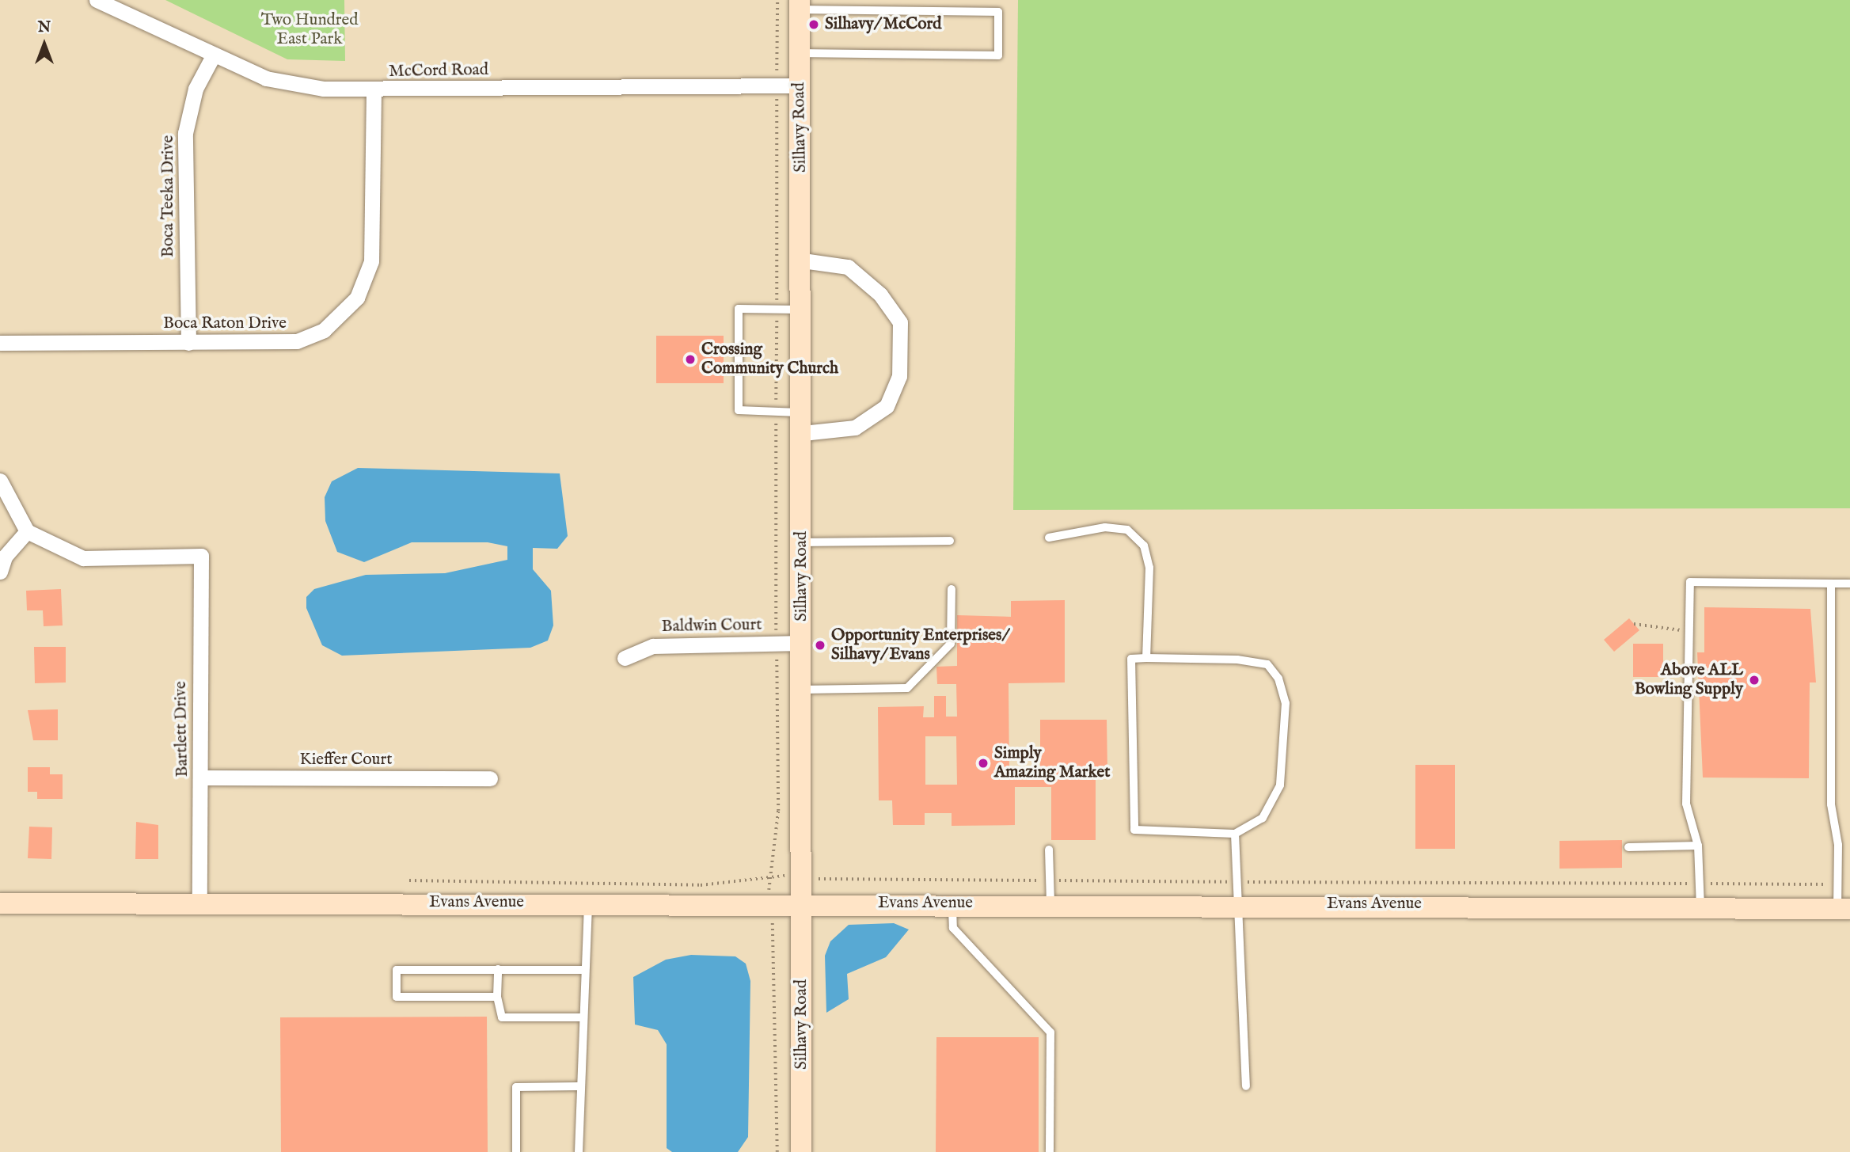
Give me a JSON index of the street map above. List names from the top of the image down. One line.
{"streets":{"street":["McCord Road","Silhavy Road","Boca Teeka Drive","Boca Raton Drive","Baldwin Court","Bartlett Drive","Kieffer Court","Evans Avenue"]},"crossings":[["McCord Road","Silhavy Road"],["McCord Road","Boca Teeka Drive"],["McCord Road","Boca Raton Drive"],["Silhavy Road","Baldwin Court"],["Silhavy Road","Evans Avenue"],["Boca Teeka Drive","Boca Raton Drive"],["Bartlett Drive","Kieffer Court"],["Bartlett Drive","Evans Avenue"]],"parks":["Two Hundred East Park"],"places":["Silhavy/ McCord","Crossing Community Church","Opportunity Enterprises/ Silhavy/ Evans","Above ALL Bowling Supply","Simply Amazing Market"],"north":"top"}
